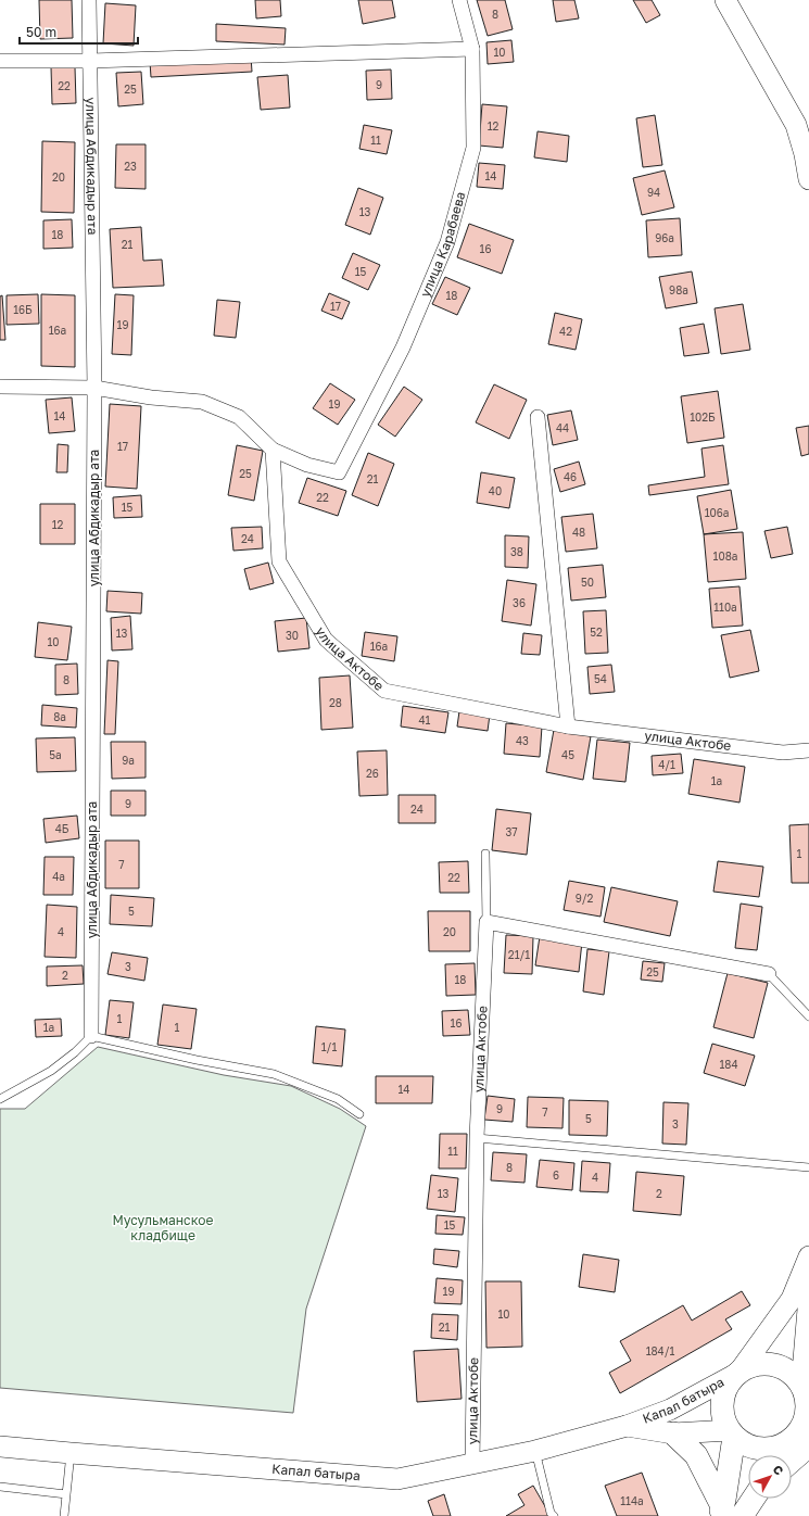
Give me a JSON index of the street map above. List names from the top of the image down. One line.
{"streets":{"street":["улица Абдикадыр ата","улица Карабаева","улица Актобе","Капал батыра"]},"crossings":[["улица Карабаева","улица Актобе"],["улица Актобе","Капал батыра"]],"parks":["Мусульманское кладбище"],"house_numbers":["8","10","9","22","25","12","11","23","14","20","94","13","18","96а","21","16","15","98а","18","17","16Б","19","16а","42","19","14","102Б","44","17","25","46","21","40","22","15","106а","12","48","24","38","108а","50","36","110а","52","13","30","10","16а","54","8","28","8а","41","43","5а","45","9а","4/1","26","1а","9","24","4Б","37","1","7","4а","22","9/2","5","4","20","21/1","3","25","2","18","1","16","1а","1","1/1","184","14","9","7","5","3","11","8","6","4","13","2","15","19","10","21","184/1","114а"],"scale_bar":"50 m","north":"top right"}
